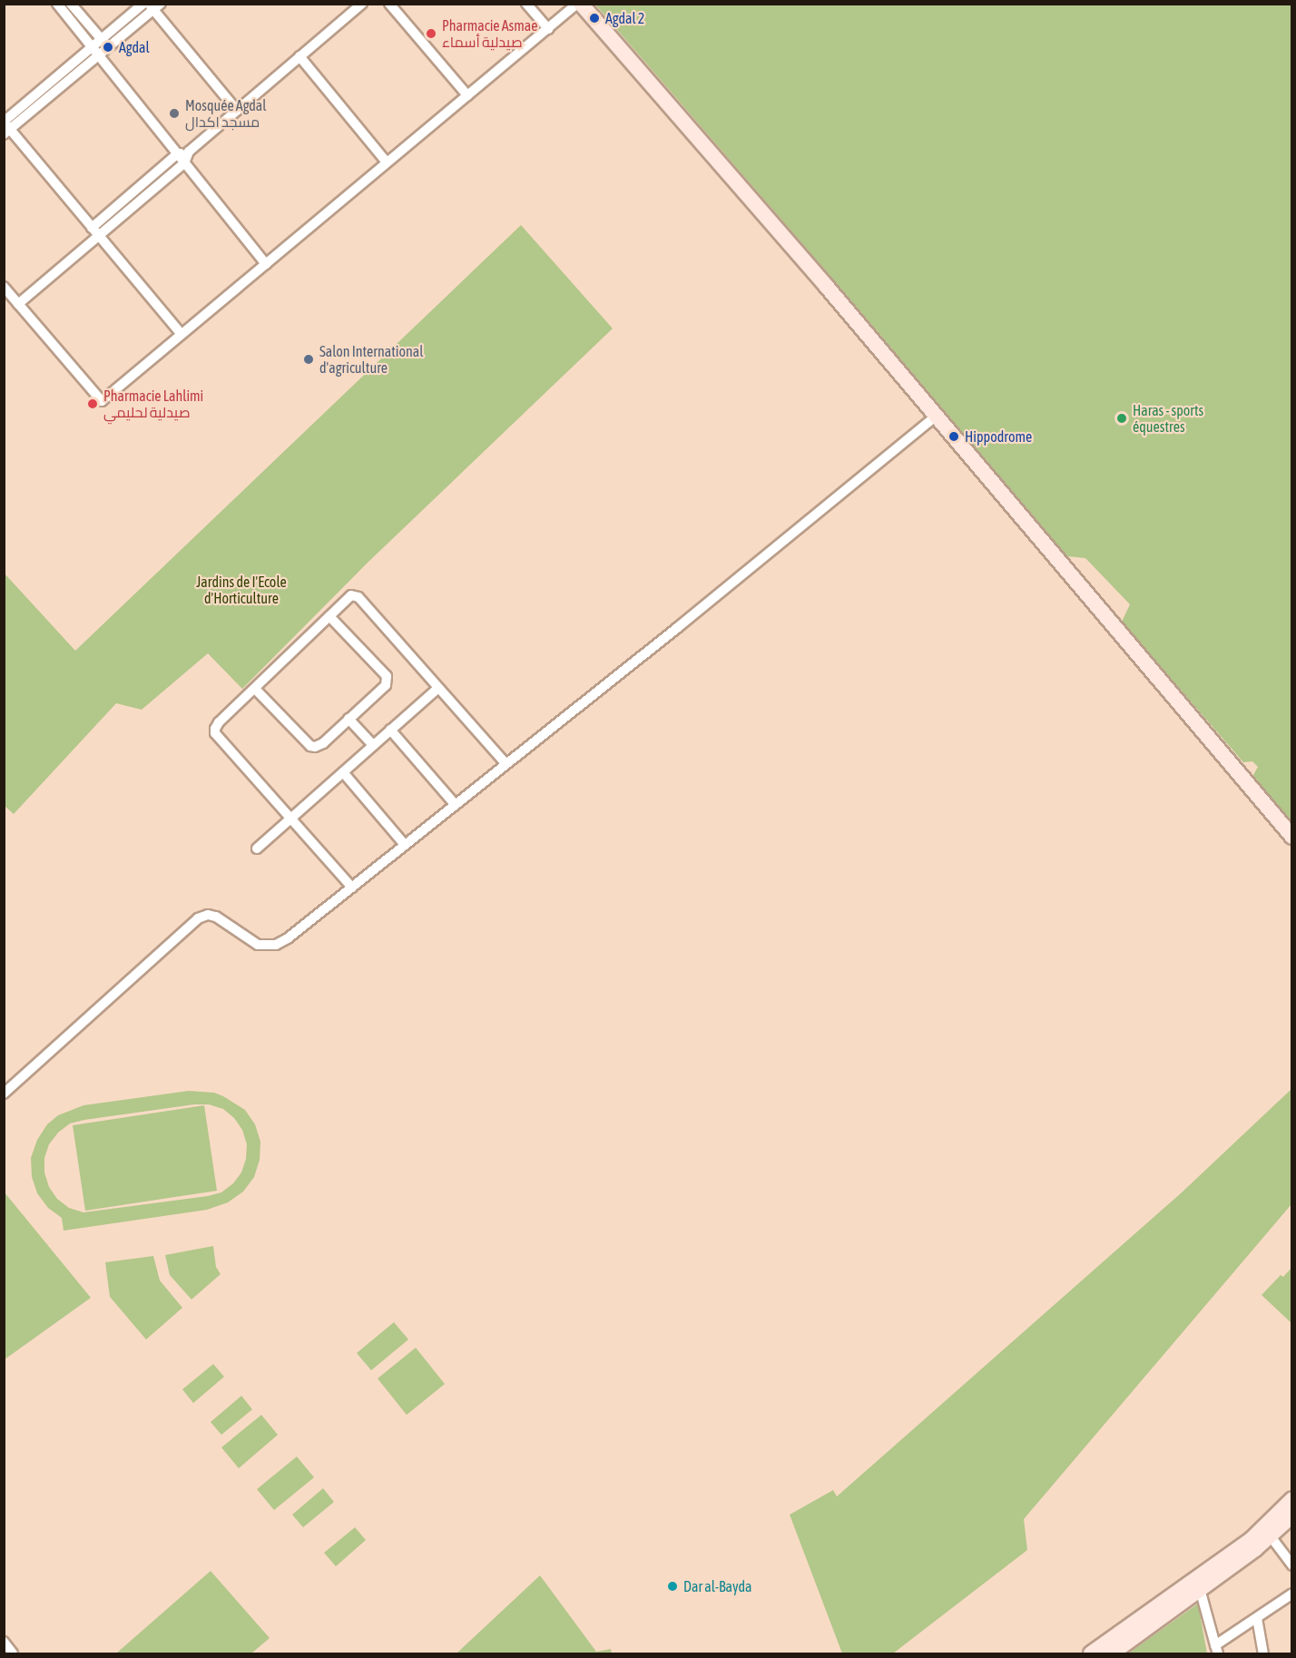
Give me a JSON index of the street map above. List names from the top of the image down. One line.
{"parks":["Jardins de I'Ecole d'Horticulture"],"places":["Agdal 2","Pharmacie Asmae صيدلية أسماء","Agdal","Mosquée Agdal مسجد اكدال","Salon International d'agriculture","Pharmacie Lahlimi صيدلية لحليمي","Haras - sports équestres","Hippodrome","Dar al-Bayda"]}
